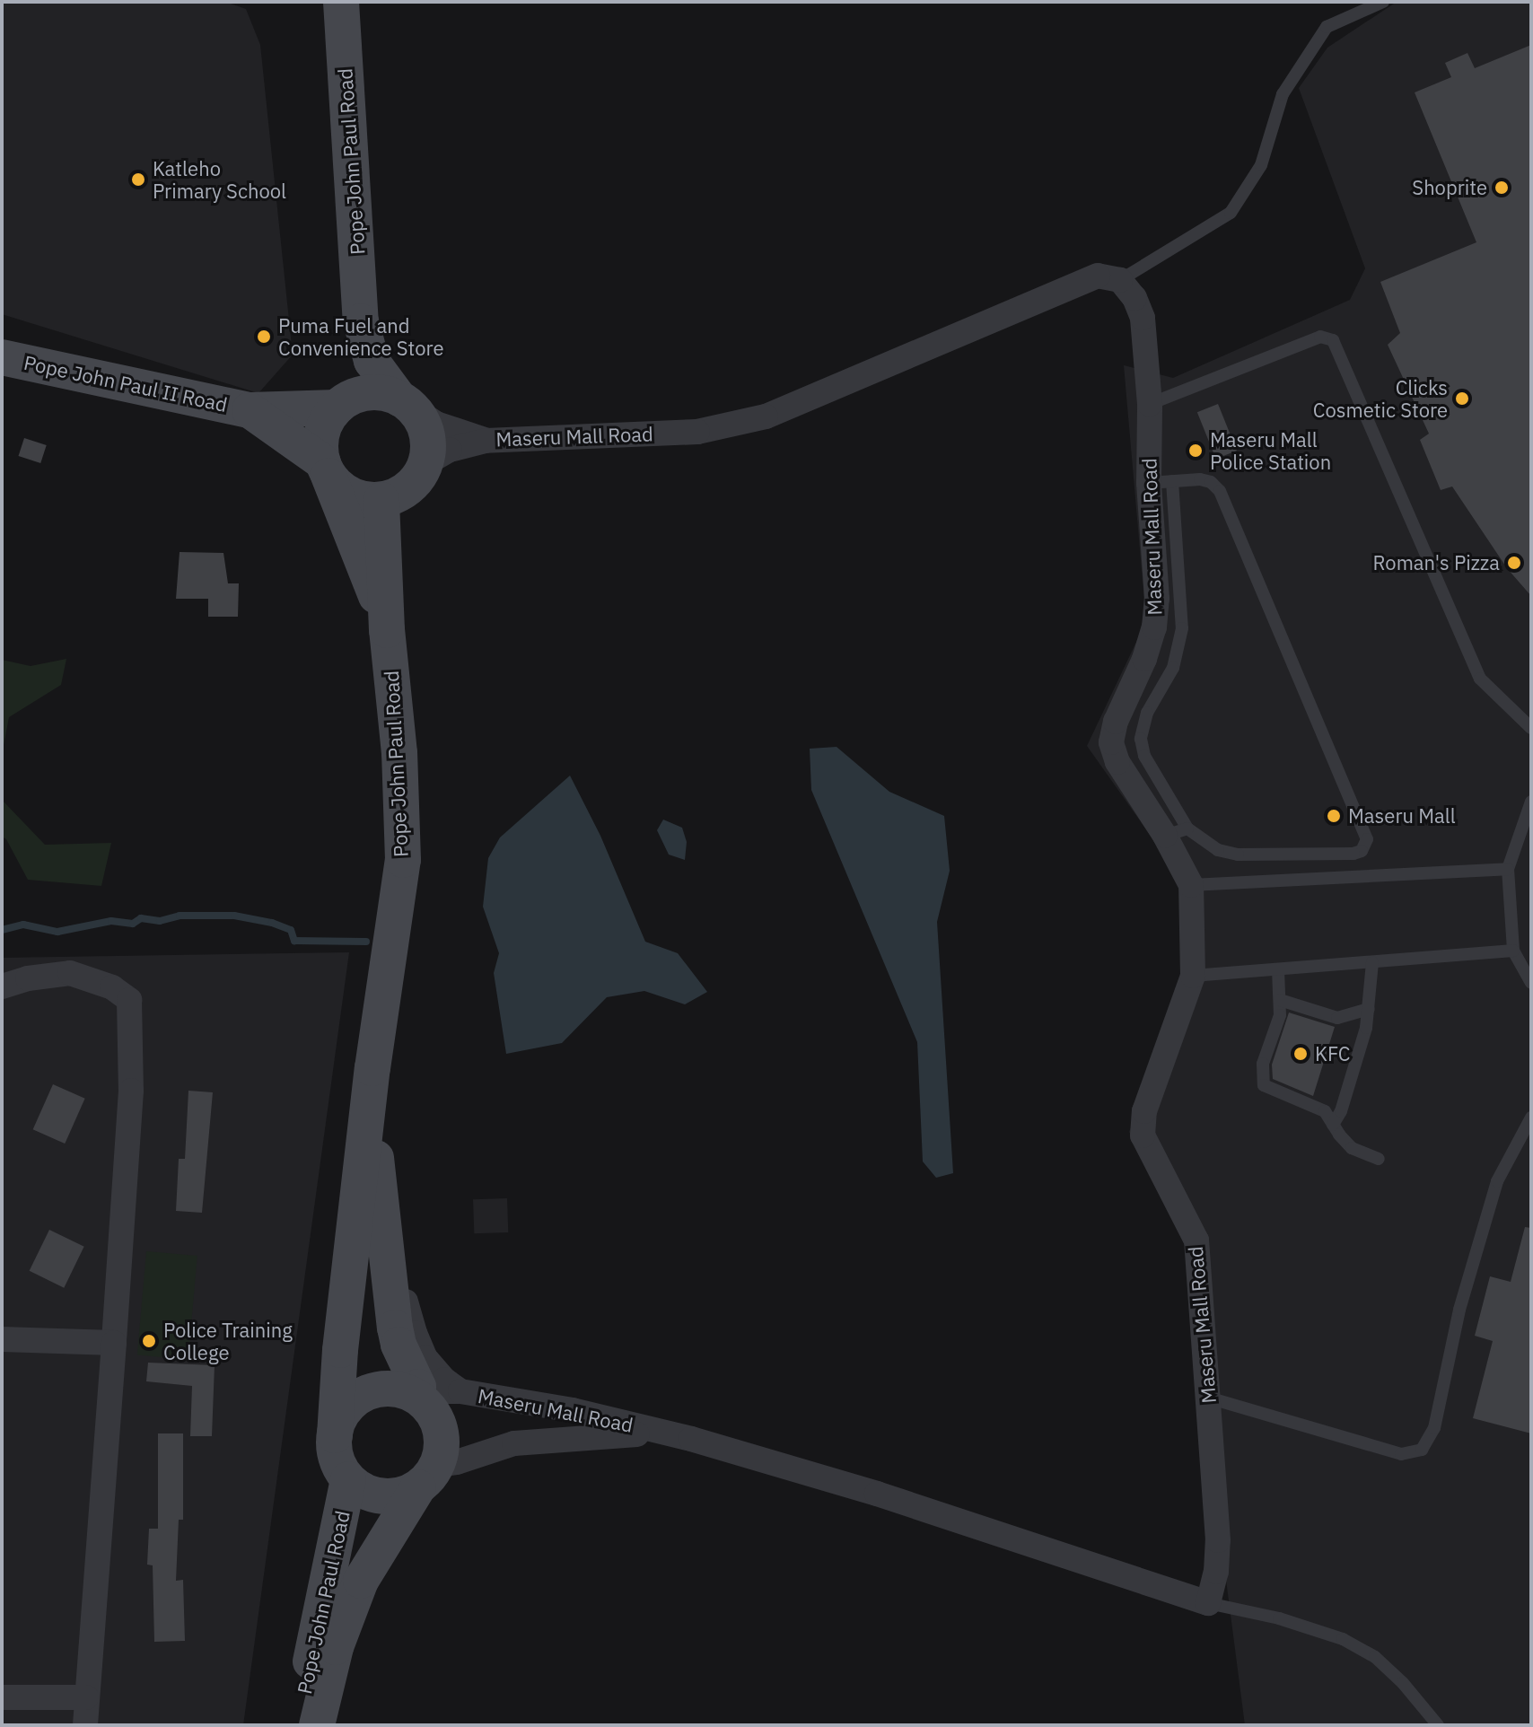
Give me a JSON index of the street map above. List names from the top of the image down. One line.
{"streets":{"main road":["Pope John Paul Road","Pope John Paul II Road"],"street":["Maseru Mall Road"]},"crossings":[["Pope John Paul Road","Maseru Mall Road"]],"places":["Katleho Primary School","Shoprite","Puma Fuel and Convenience Store","Clicks Cosmetic Store","Maseru Mall Police Station","Roman's Pizza","Maseru Mall","KFC","Police Training College"]}
